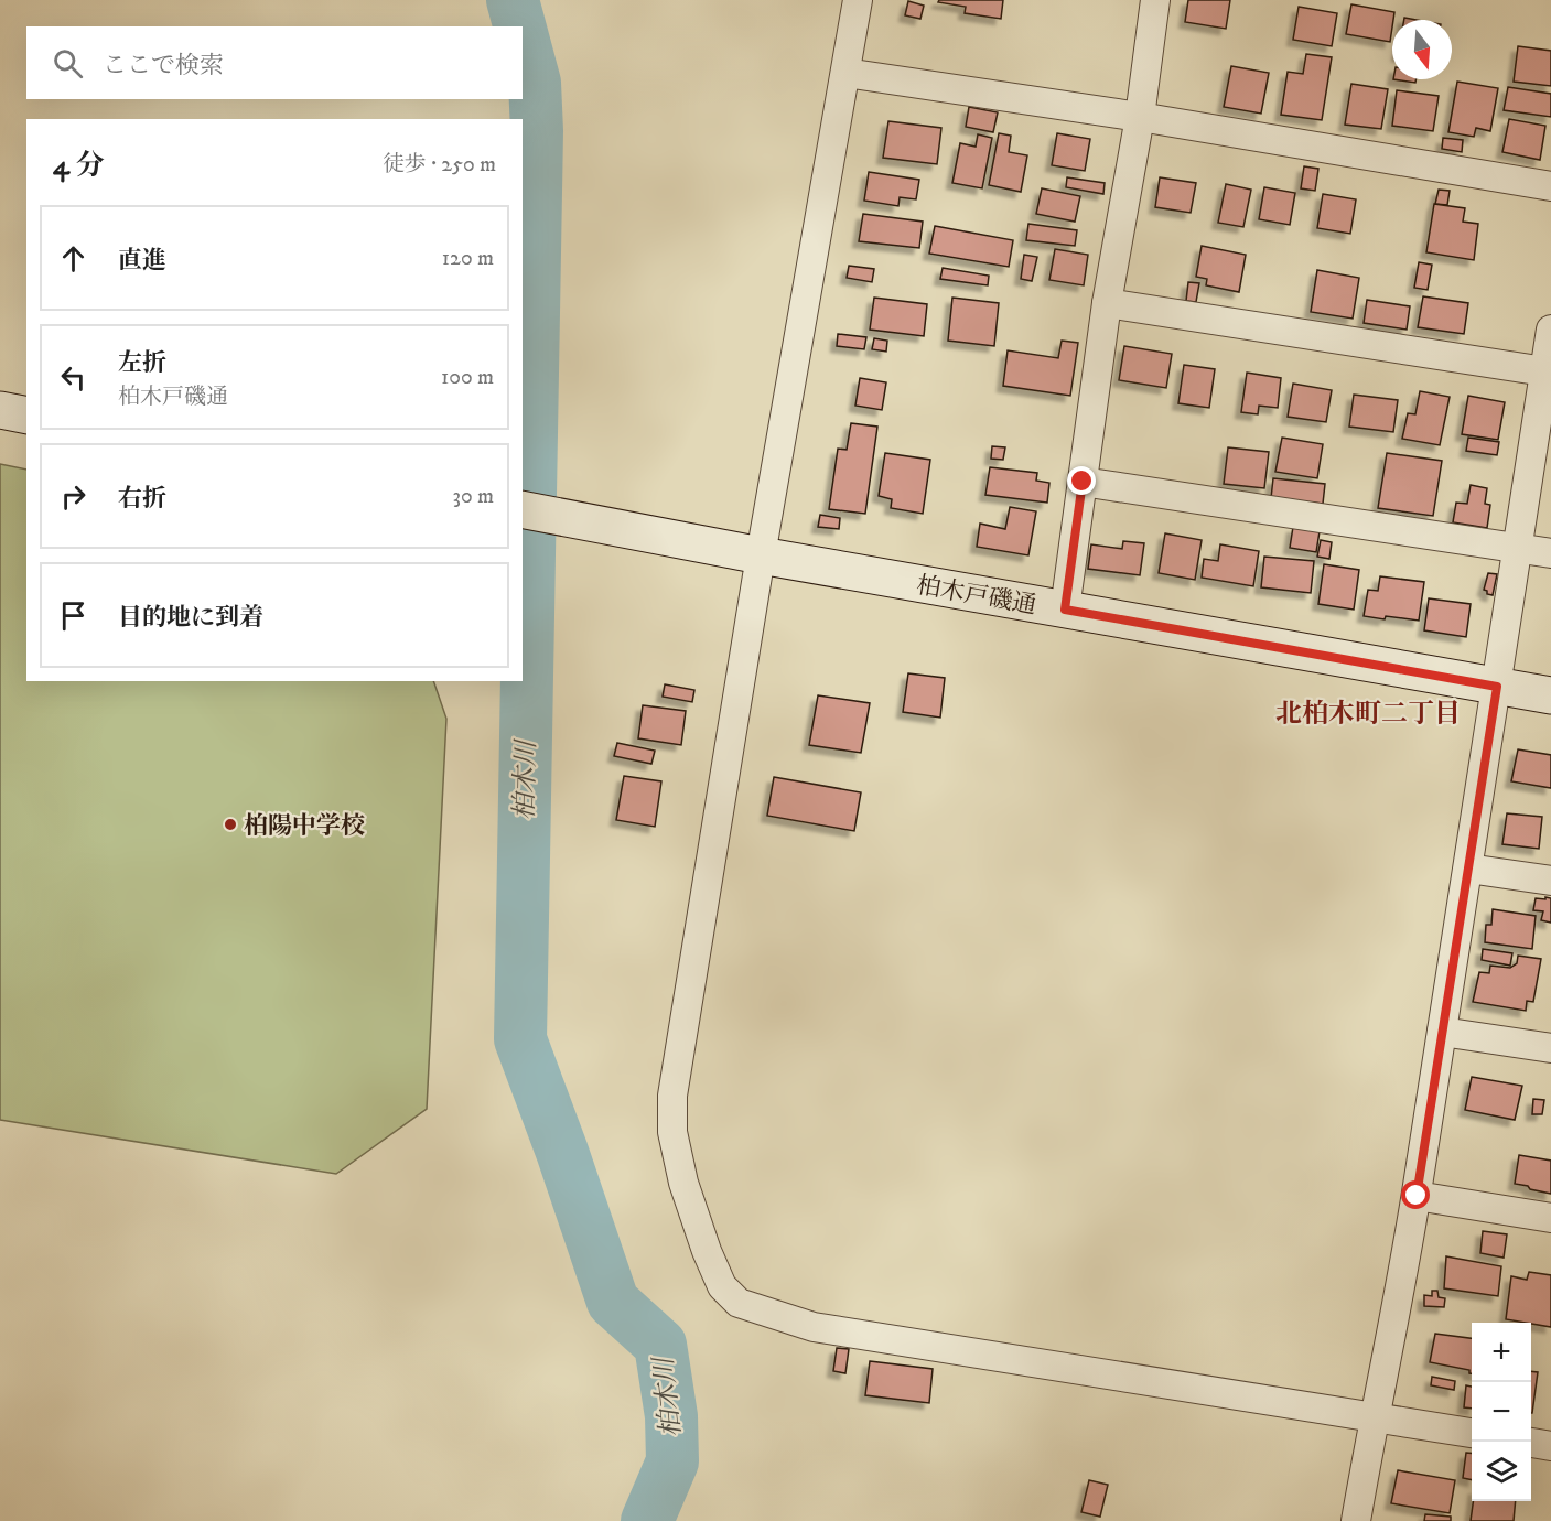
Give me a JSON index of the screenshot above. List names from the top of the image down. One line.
{"streets":{"street":["柏木戸磯通"]},"districts":["北柏木町二丁目"],"water":["柏木川"],"places":["柏陽中学校"],"north":"bottom","page":{"search":"ここで検索","heading":["4 分","徒歩 · 250 m"],"list":[["直進","120 m"],["左折","柏木戸磯通","100 m"],["右折","30 m"],"目的地に到着"],"map_buttons":["+","−"]}}
